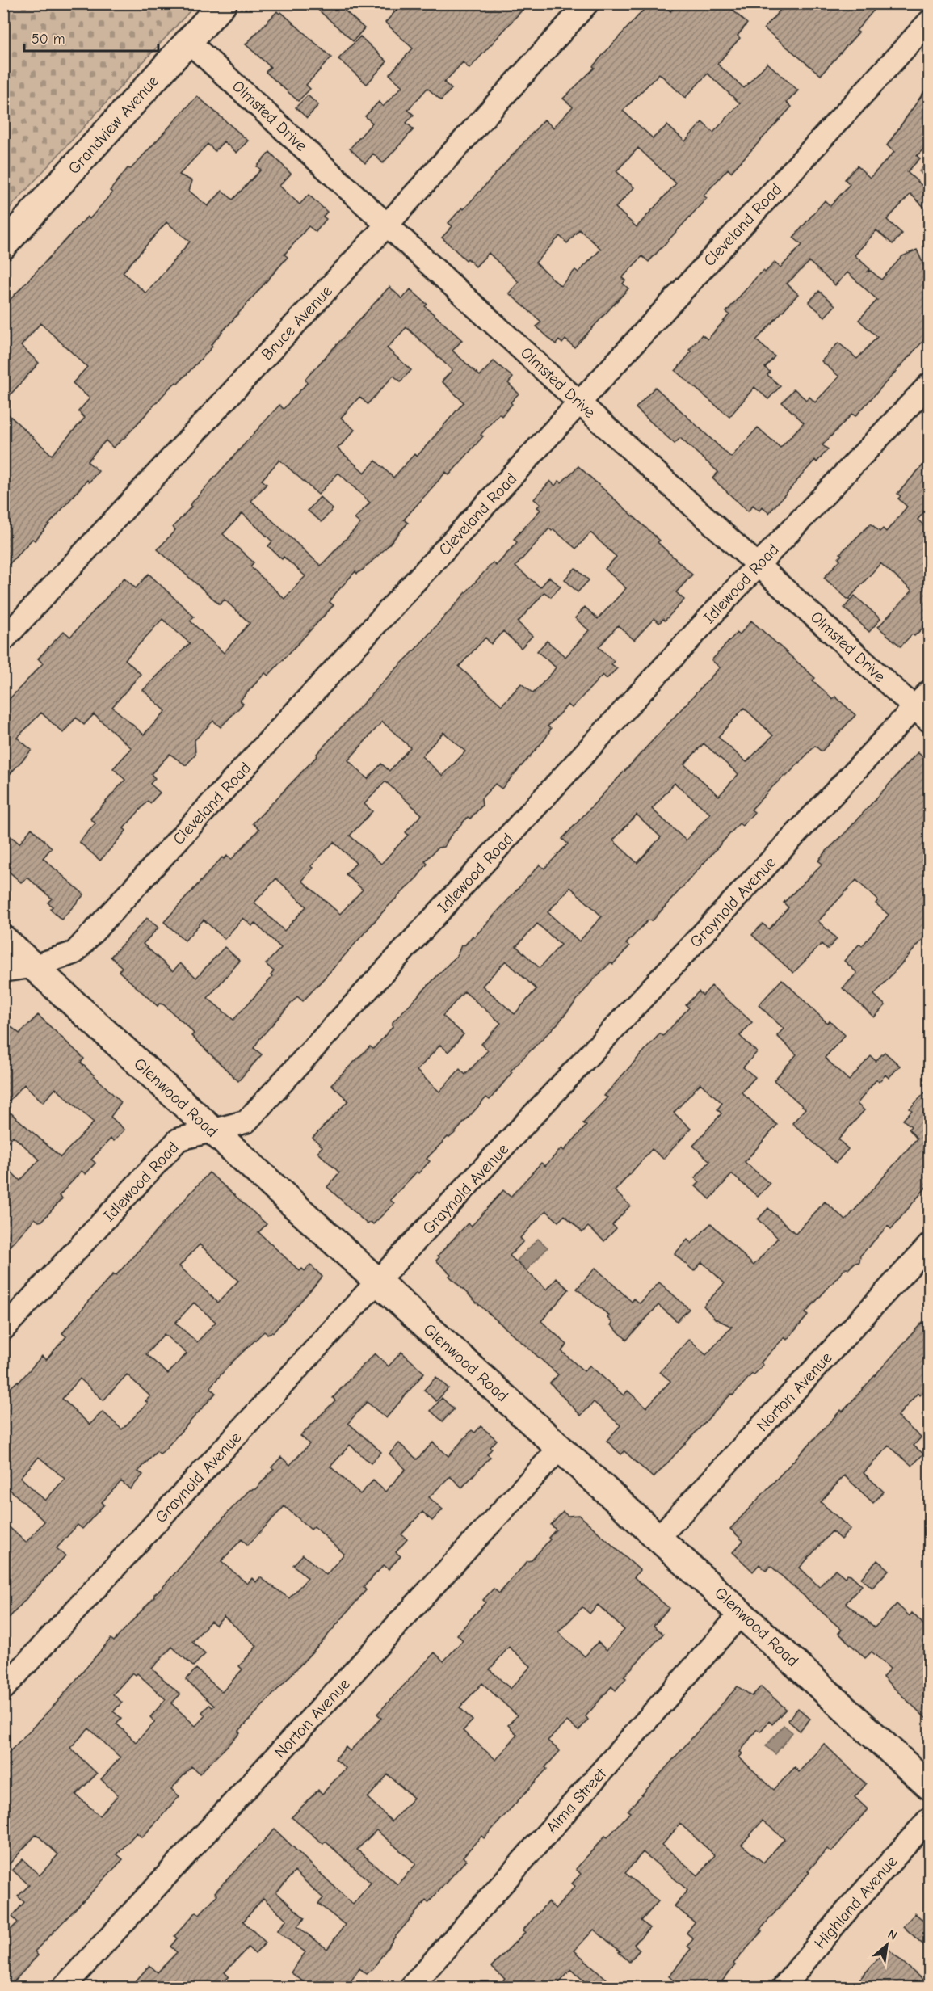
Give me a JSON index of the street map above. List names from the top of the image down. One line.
{"streets":{"street":["Olmsted Drive","Grandview Avenue","Cleveland Road","Bruce Avenue","Idlewood Road","Graynold Avenue","Glenwood Road","Norton Avenue","Alma Street","Highland Avenue"]},"crossings":[["Olmsted Drive","Grandview Avenue"],["Olmsted Drive","Cleveland Road"],["Olmsted Drive","Bruce Avenue"],["Olmsted Drive","Idlewood Road"],["Olmsted Drive","Graynold Avenue"],["Cleveland Road","Glenwood Road"],["Idlewood Road","Glenwood Road"],["Graynold Avenue","Glenwood Road"],["Glenwood Road","Norton Avenue"],["Glenwood Road","Alma Street"]],"scale_bar":"50 m","north":"top right"}
